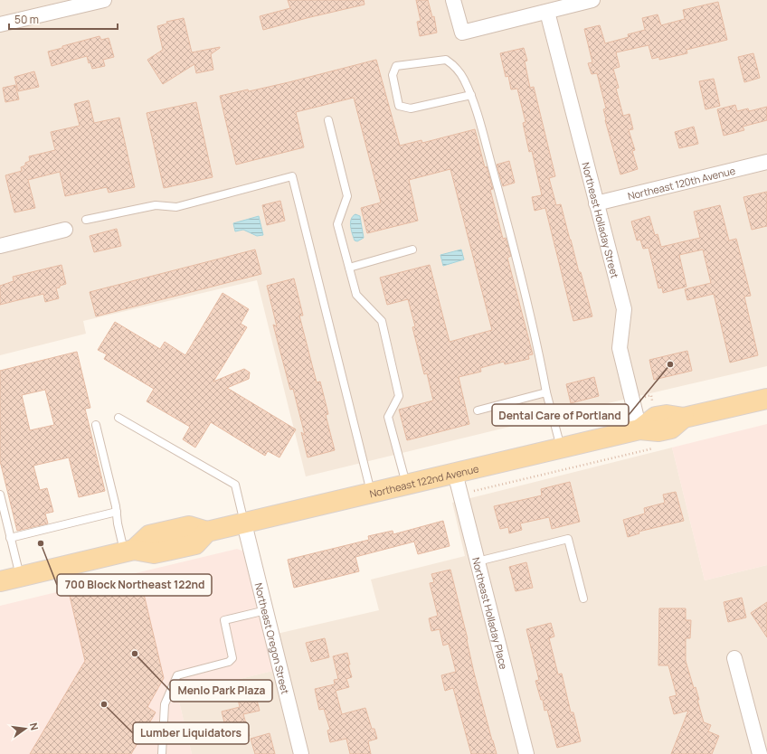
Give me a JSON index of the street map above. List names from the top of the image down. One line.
{"streets":{"main road":["Northeast 122nd Avenue"],"street":["Northeast 120th Avenue","Northeast Holladay Street","Northeast Holladay Place","Northeast Oregon Street"]},"crossings":[["Northeast 120th Avenue","Northeast Holladay Street"],["Northeast Holladay Street","Northeast 122nd Avenue"],["Northeast 122nd Avenue","Northeast Holladay Place"],["Northeast 122nd Avenue","Northeast Oregon Street"]],"places":["Dental Care of Portland","700 Block Northeast 122nd","Menlo Park Plaza","Lumber Liquidators"],"scale_bar":"50 m","north":"right"}
